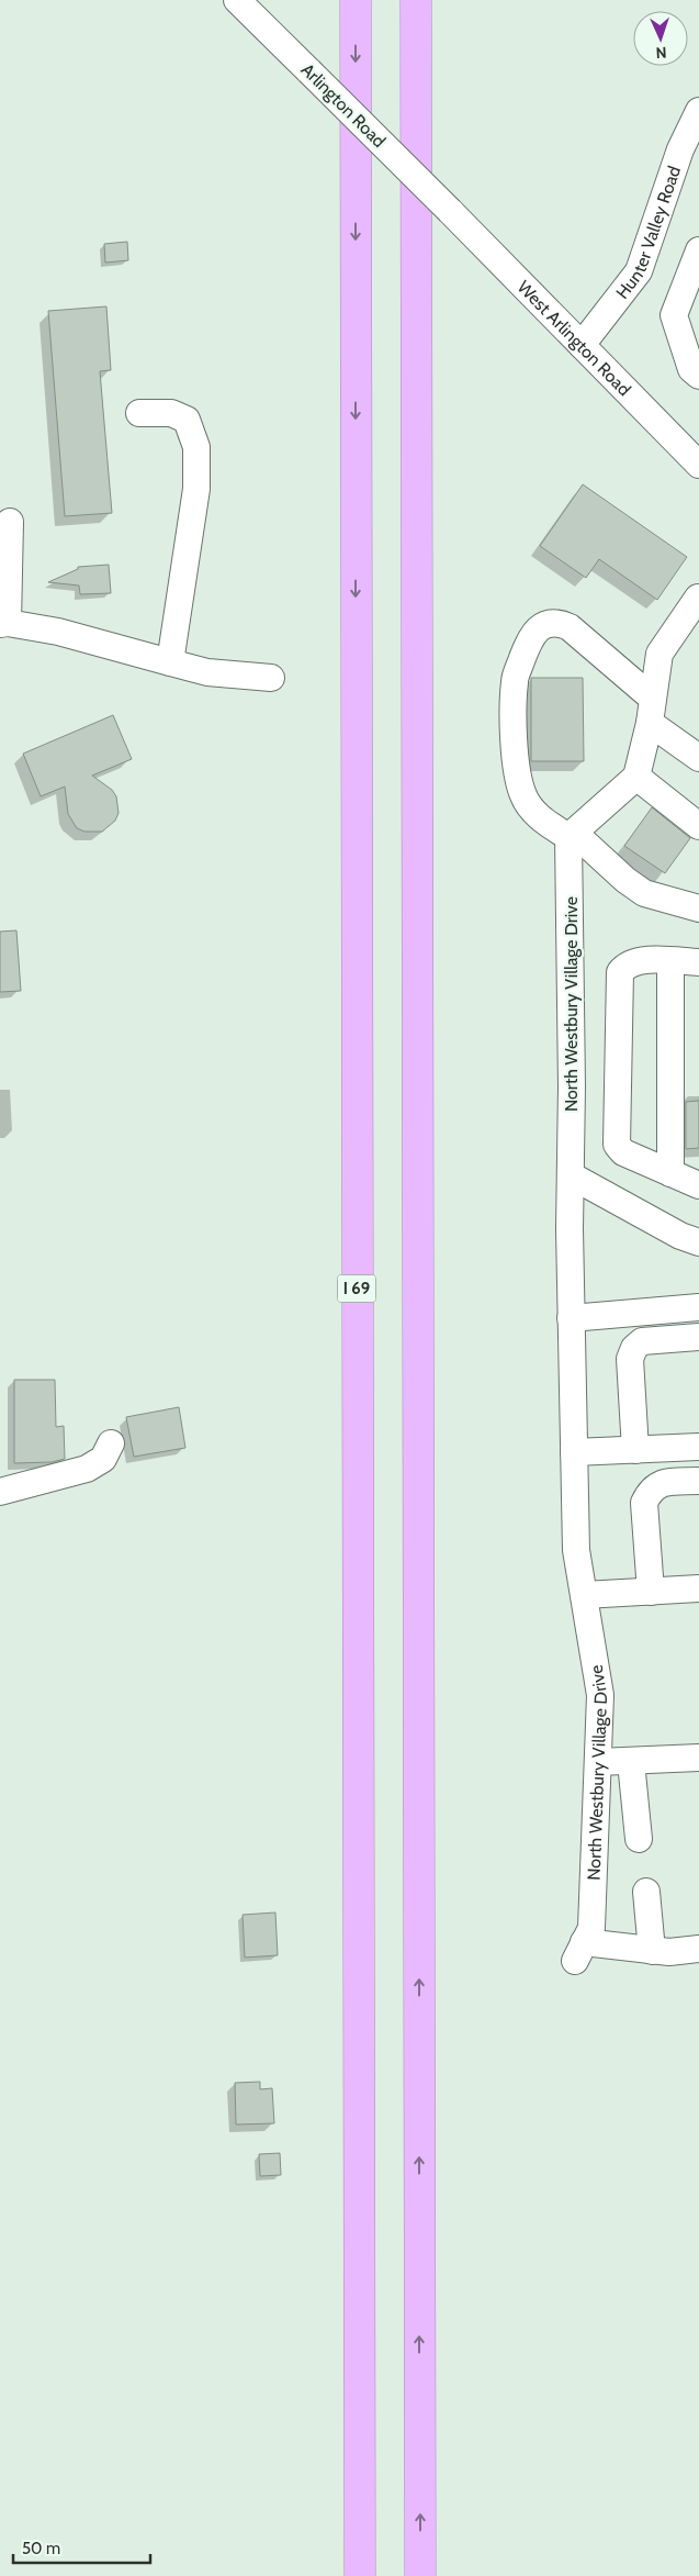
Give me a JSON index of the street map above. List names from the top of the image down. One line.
{"streets":{"highway":["I 69"],"street":["Arlington Road","Hunter Valley Road","West Arlington Road","North Westbury Village Drive"]},"crossings":[["Arlington Road","West Arlington Road"],["Hunter Valley Road","West Arlington Road"]],"scale_bar":"50 m","north":"bottom"}
